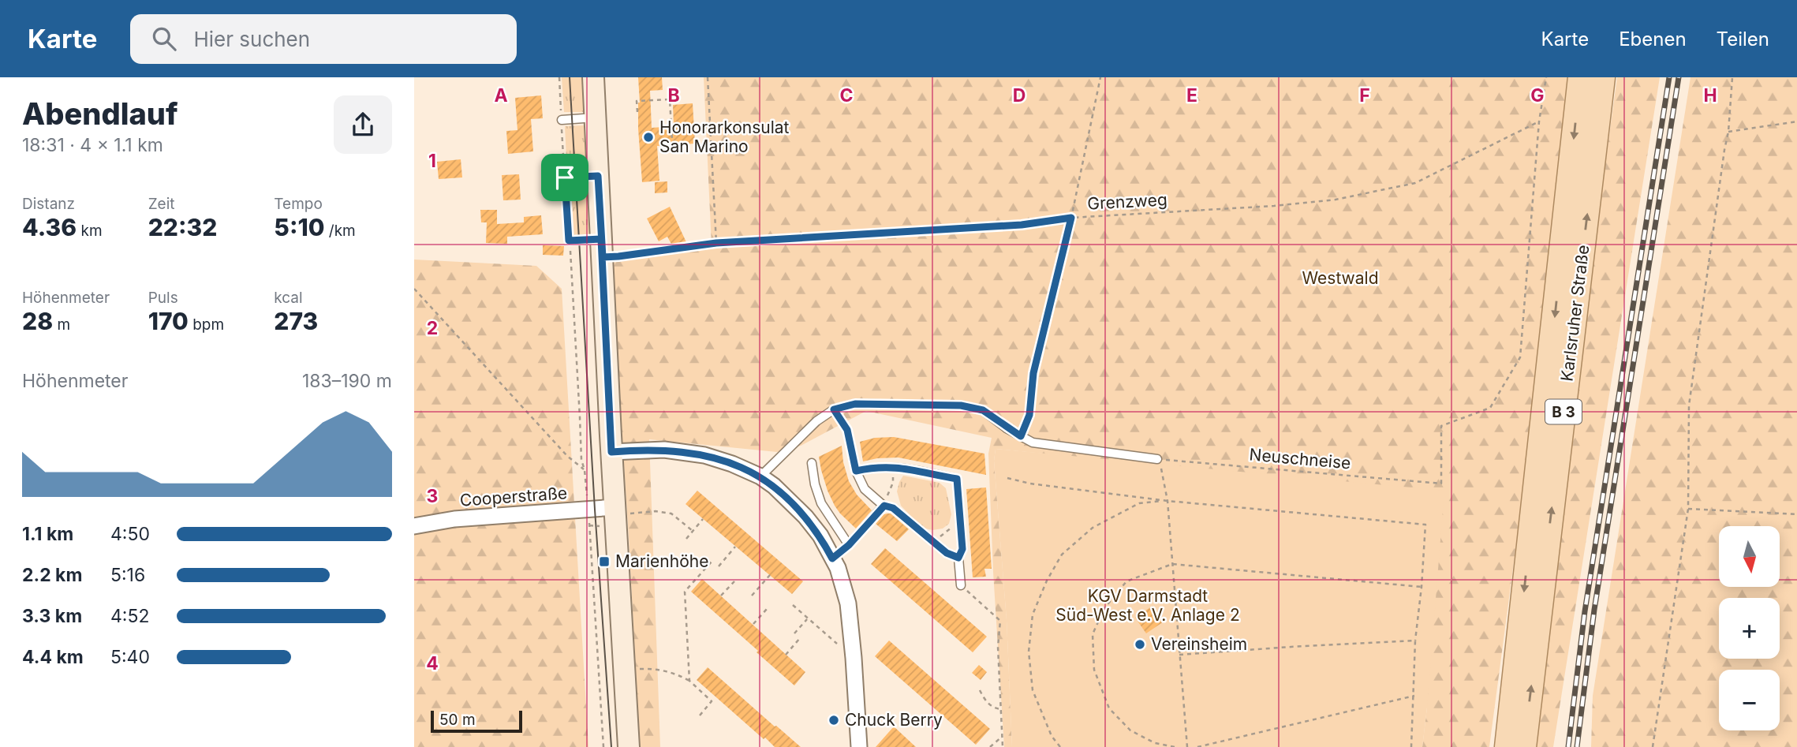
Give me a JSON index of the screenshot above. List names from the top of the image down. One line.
{"streets":{"main road":["Karlsruher Straße","B 3"],"street":["Cooperstraße"],"path":["Grenzweg","Neuschneise"]},"crossings":[["Grenzweg","Neuschneise"]],"parks":["Westwald","KGV Darmstadt Süd-West e.V. Anlage 2"],"places":{"other":["Honorarkonsulat San Marino","Vereinsheim","Chuck Berry"],"transit":["Marienhöhe"]},"scale_bar":"50 m","north":"bottom","page":{"header":"Karte","search":"Hier suchen","nav":["Karte","Ebenen","Teilen"],"heading":["Abendlauf","18:31 · 4 × 1.1 km"],"stats":[["Distanz","4.36 km"],["Zeit","22:32"],["Tempo","5:10 /km"],["Höhenmeter","28 m"],["Puls","170 bpm"],["kcal","273"]],"chart":["Höhenmeter","183–190 m"],"list":[{"name":"1.1 km","note":"4:50"},{"name":"2.2 km","note":"5:16"},{"name":"3.3 km","note":"4:52"},{"name":"4.4 km","note":"5:40"}],"map_buttons":["+","−"],"scale":"50 m"},"grid":{"columns":["A","B","C","D","E","F","G","H"],"rows":["1","2","3","4"]}}
